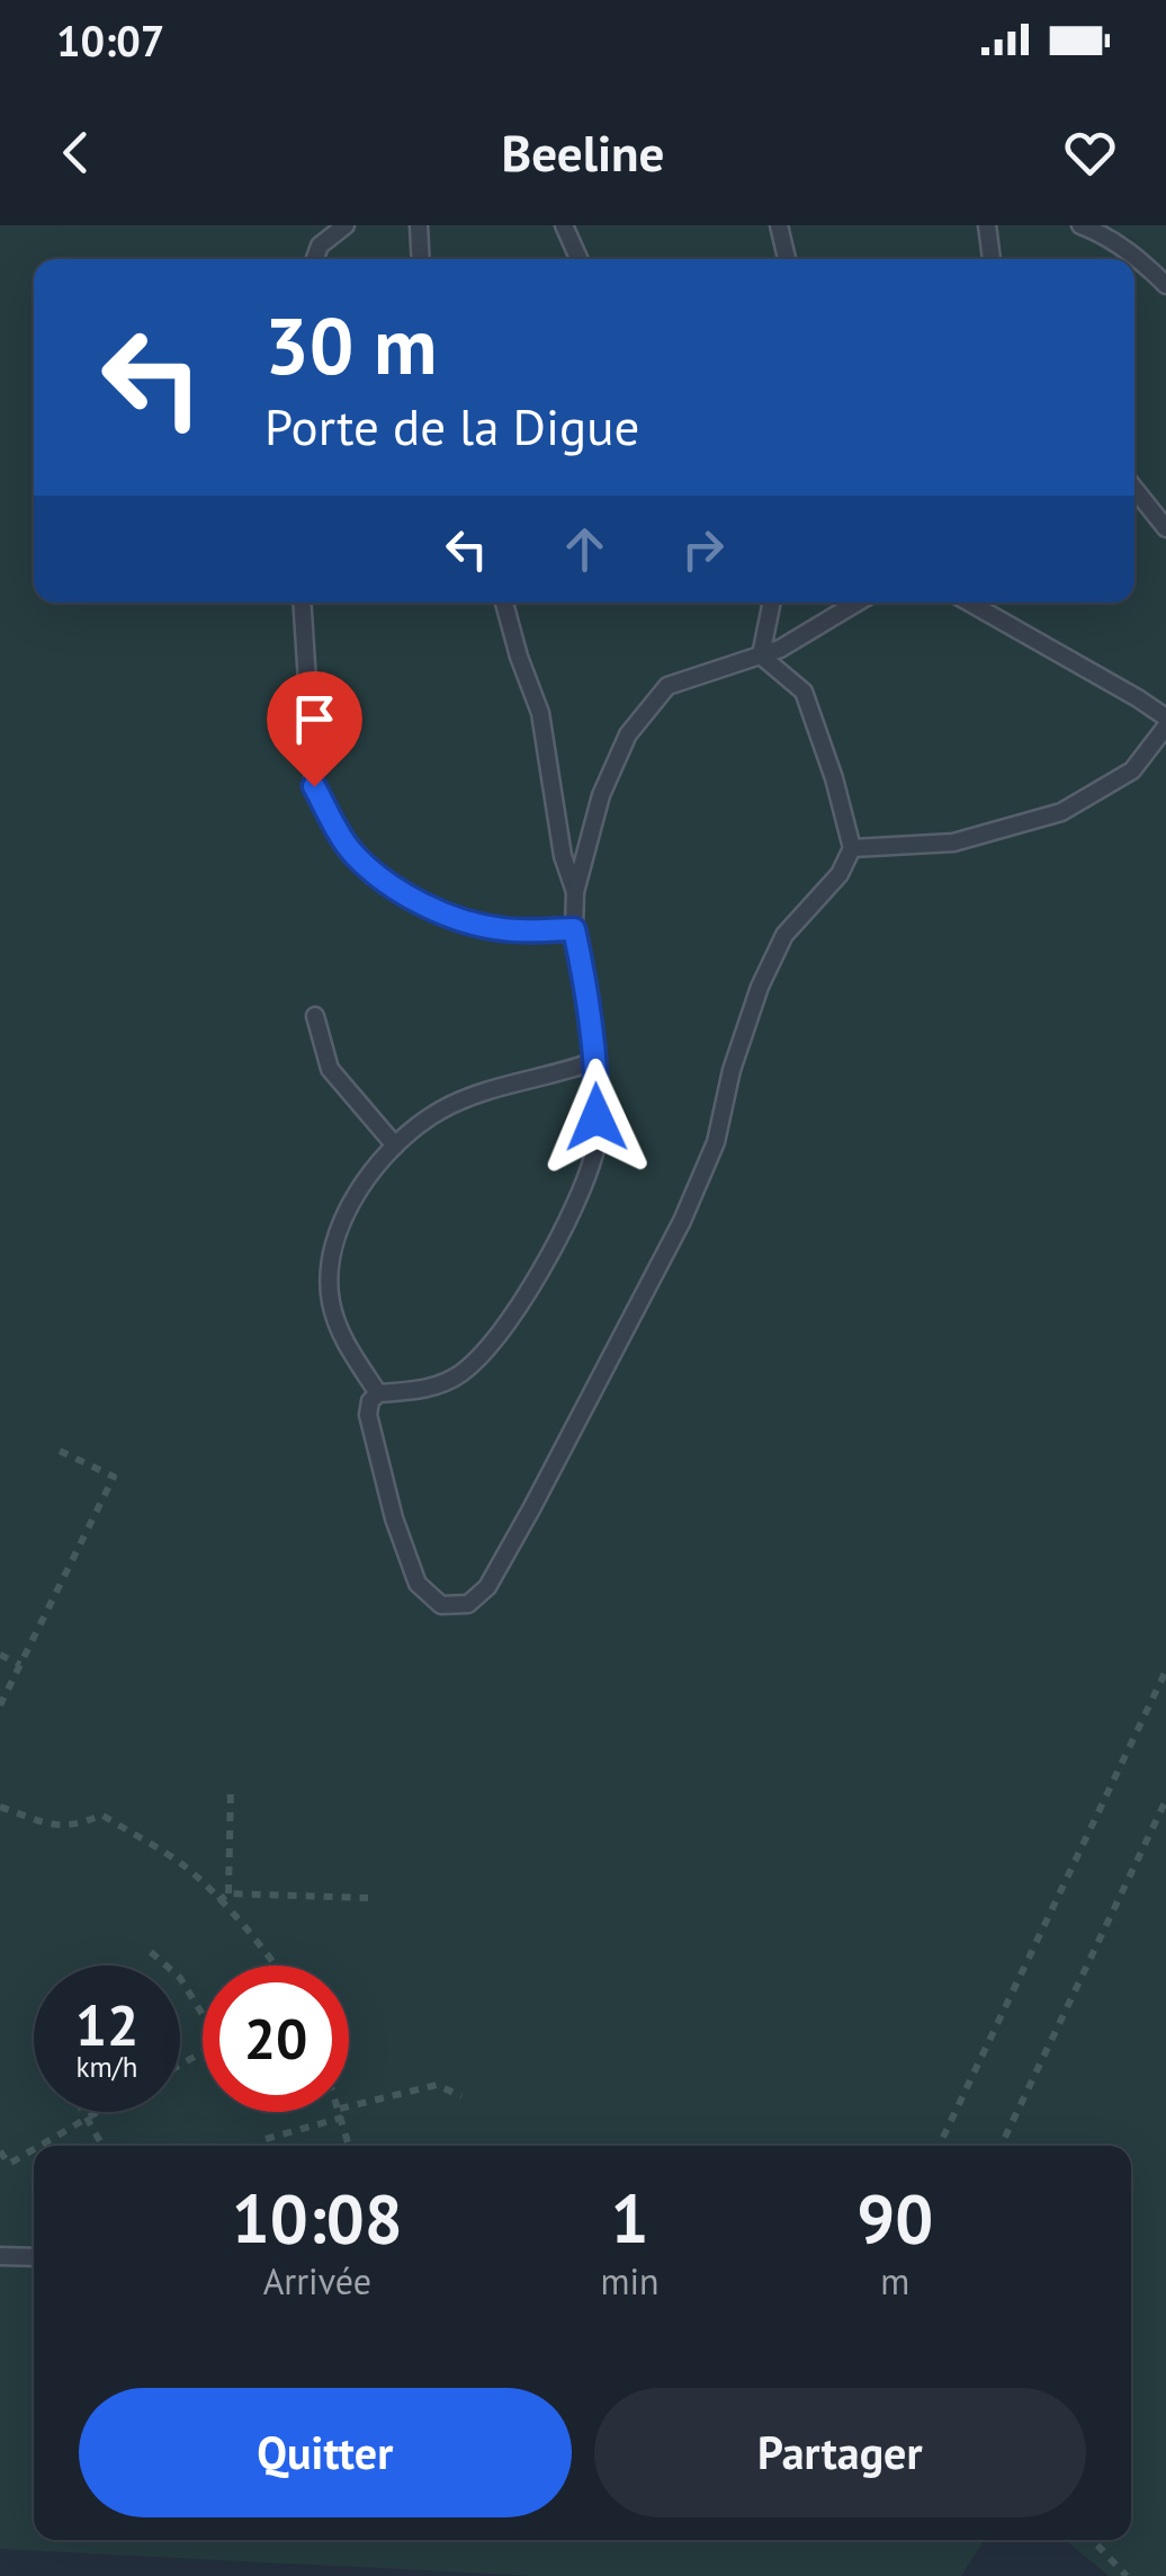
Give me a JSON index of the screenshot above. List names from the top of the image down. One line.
{"page":{"status":"10:07","header":"Beeline","turn":["30 m","Porte de la Digue"],"speed":"12 km/h","limit":"20","eta":["10:08","Arrivée","1","min","90","m"],"buttons":["Quitter","Partager"]}}
